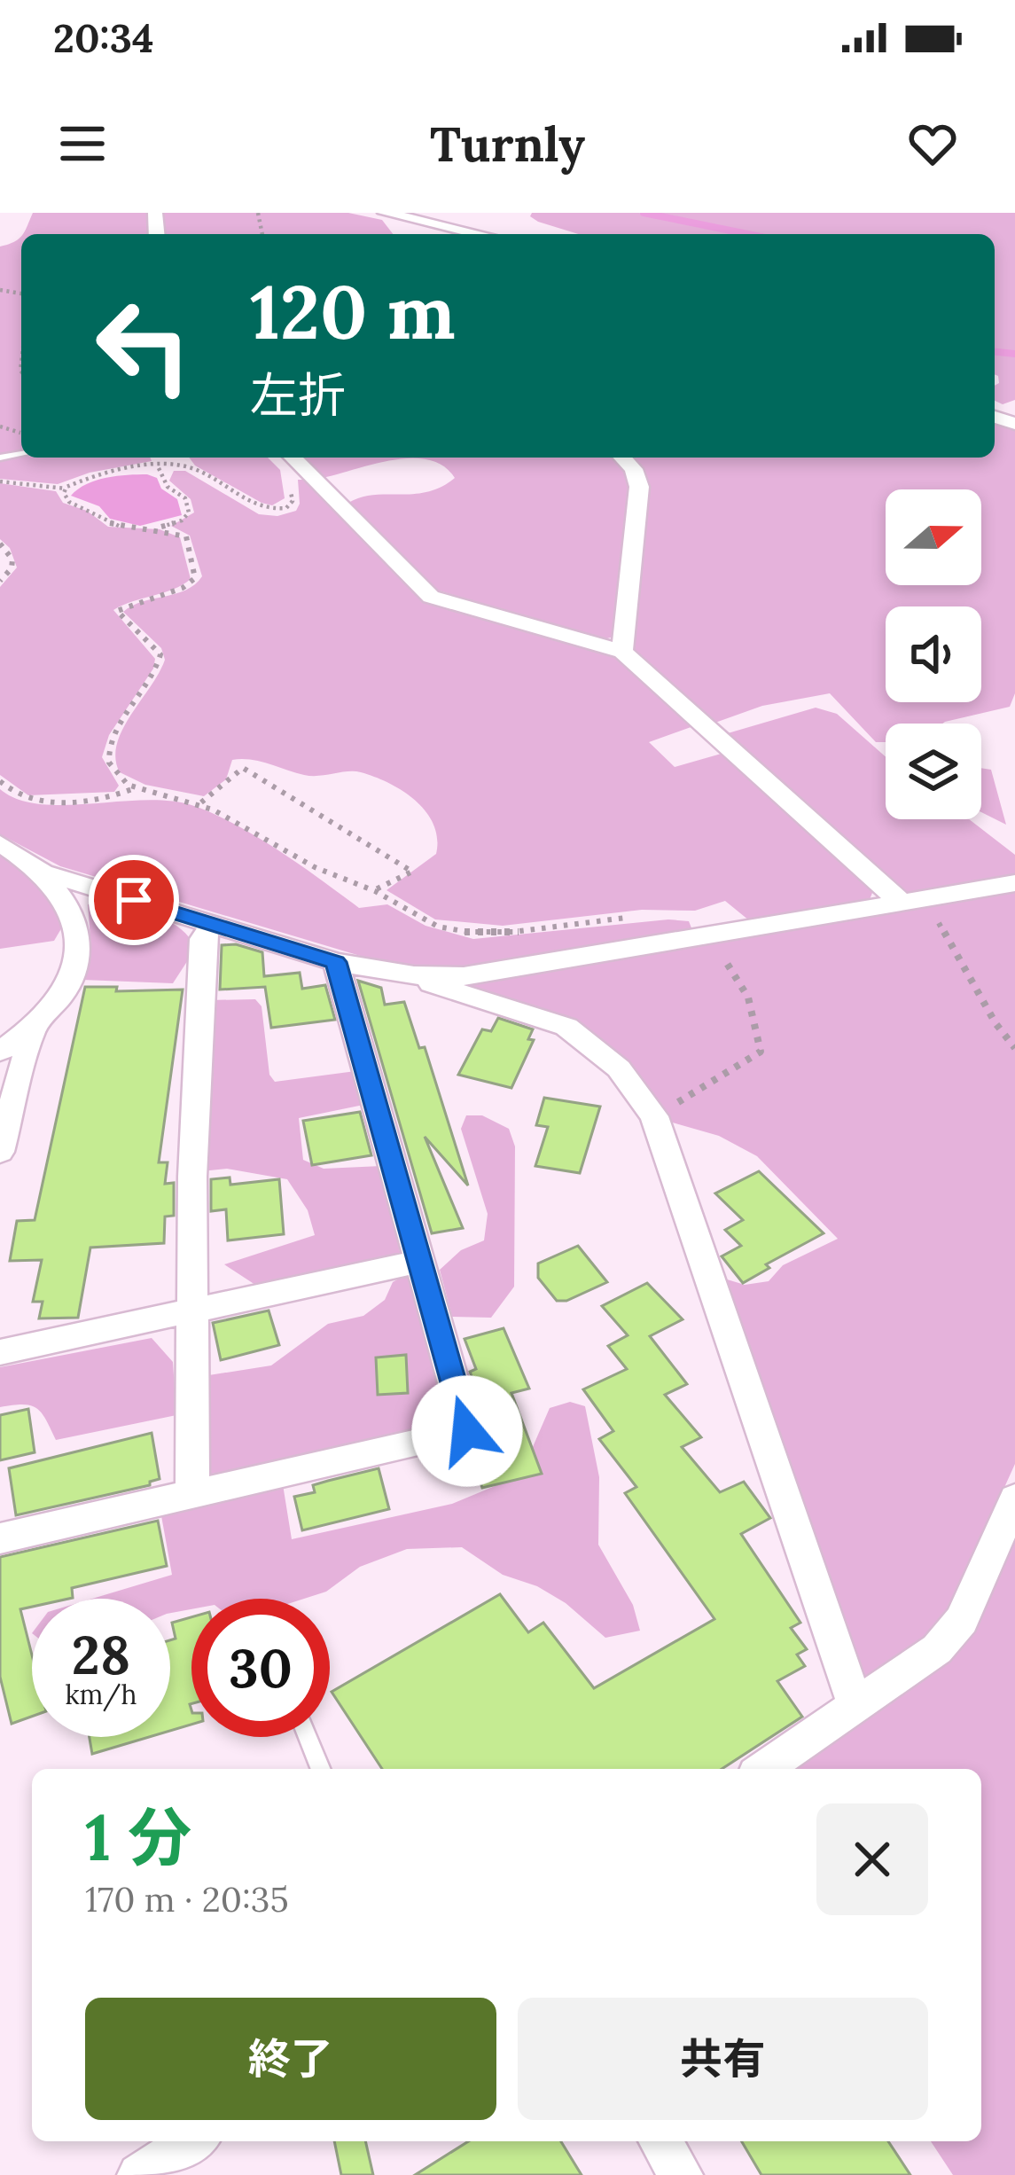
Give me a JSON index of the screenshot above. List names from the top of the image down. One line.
{"north":"right","page":{"status":"20:34","header":"Turnly","turn":["120 m","左折"],"speed":"28 km/h","limit":"30","heading":["1 分","170 m · 20:35"],"buttons":["終了","共有"]}}
